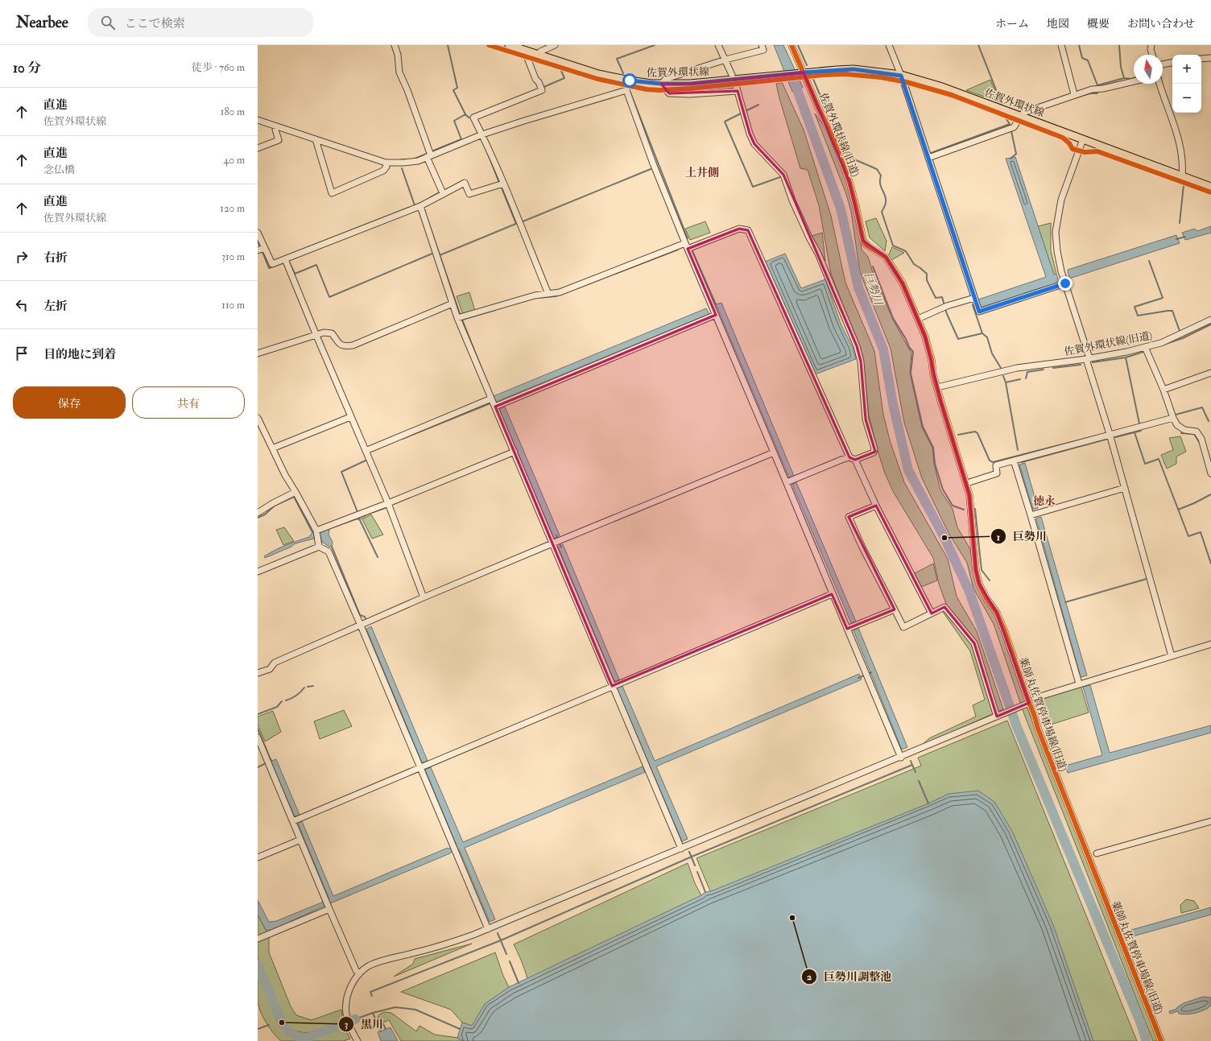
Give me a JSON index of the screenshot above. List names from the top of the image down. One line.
{"streets":{"main road":["佐賀外環状線"],"street":["佐賀外環状線(旧道)","薬師丸佐賀停車場線(旧道)"]},"crossings":[["佐賀外環状線","佐賀外環状線(旧道)"],["佐賀外環状線(旧道)","薬師丸佐賀停車場線(旧道)"]],"districts":["土井側","徳永"],"water":["巨勢川"],"places":["巨勢川","巨勢川調整池","黒川"],"north":"top","page":{"header":"Nearbee","search":"ここで検索","nav":["ホーム","地図","概要","お問い合わせ"],"heading":["10 分","徒歩 · 760 m"],"map_buttons":["+","−"],"list":[["直進","佐賀外環状線","180 m"],["直進","念仏橋","40 m"],["直進","佐賀外環状線","120 m"],["右折","310 m"],["左折","110 m"],"目的地に到着"],"buttons":["保存","共有"]}}
